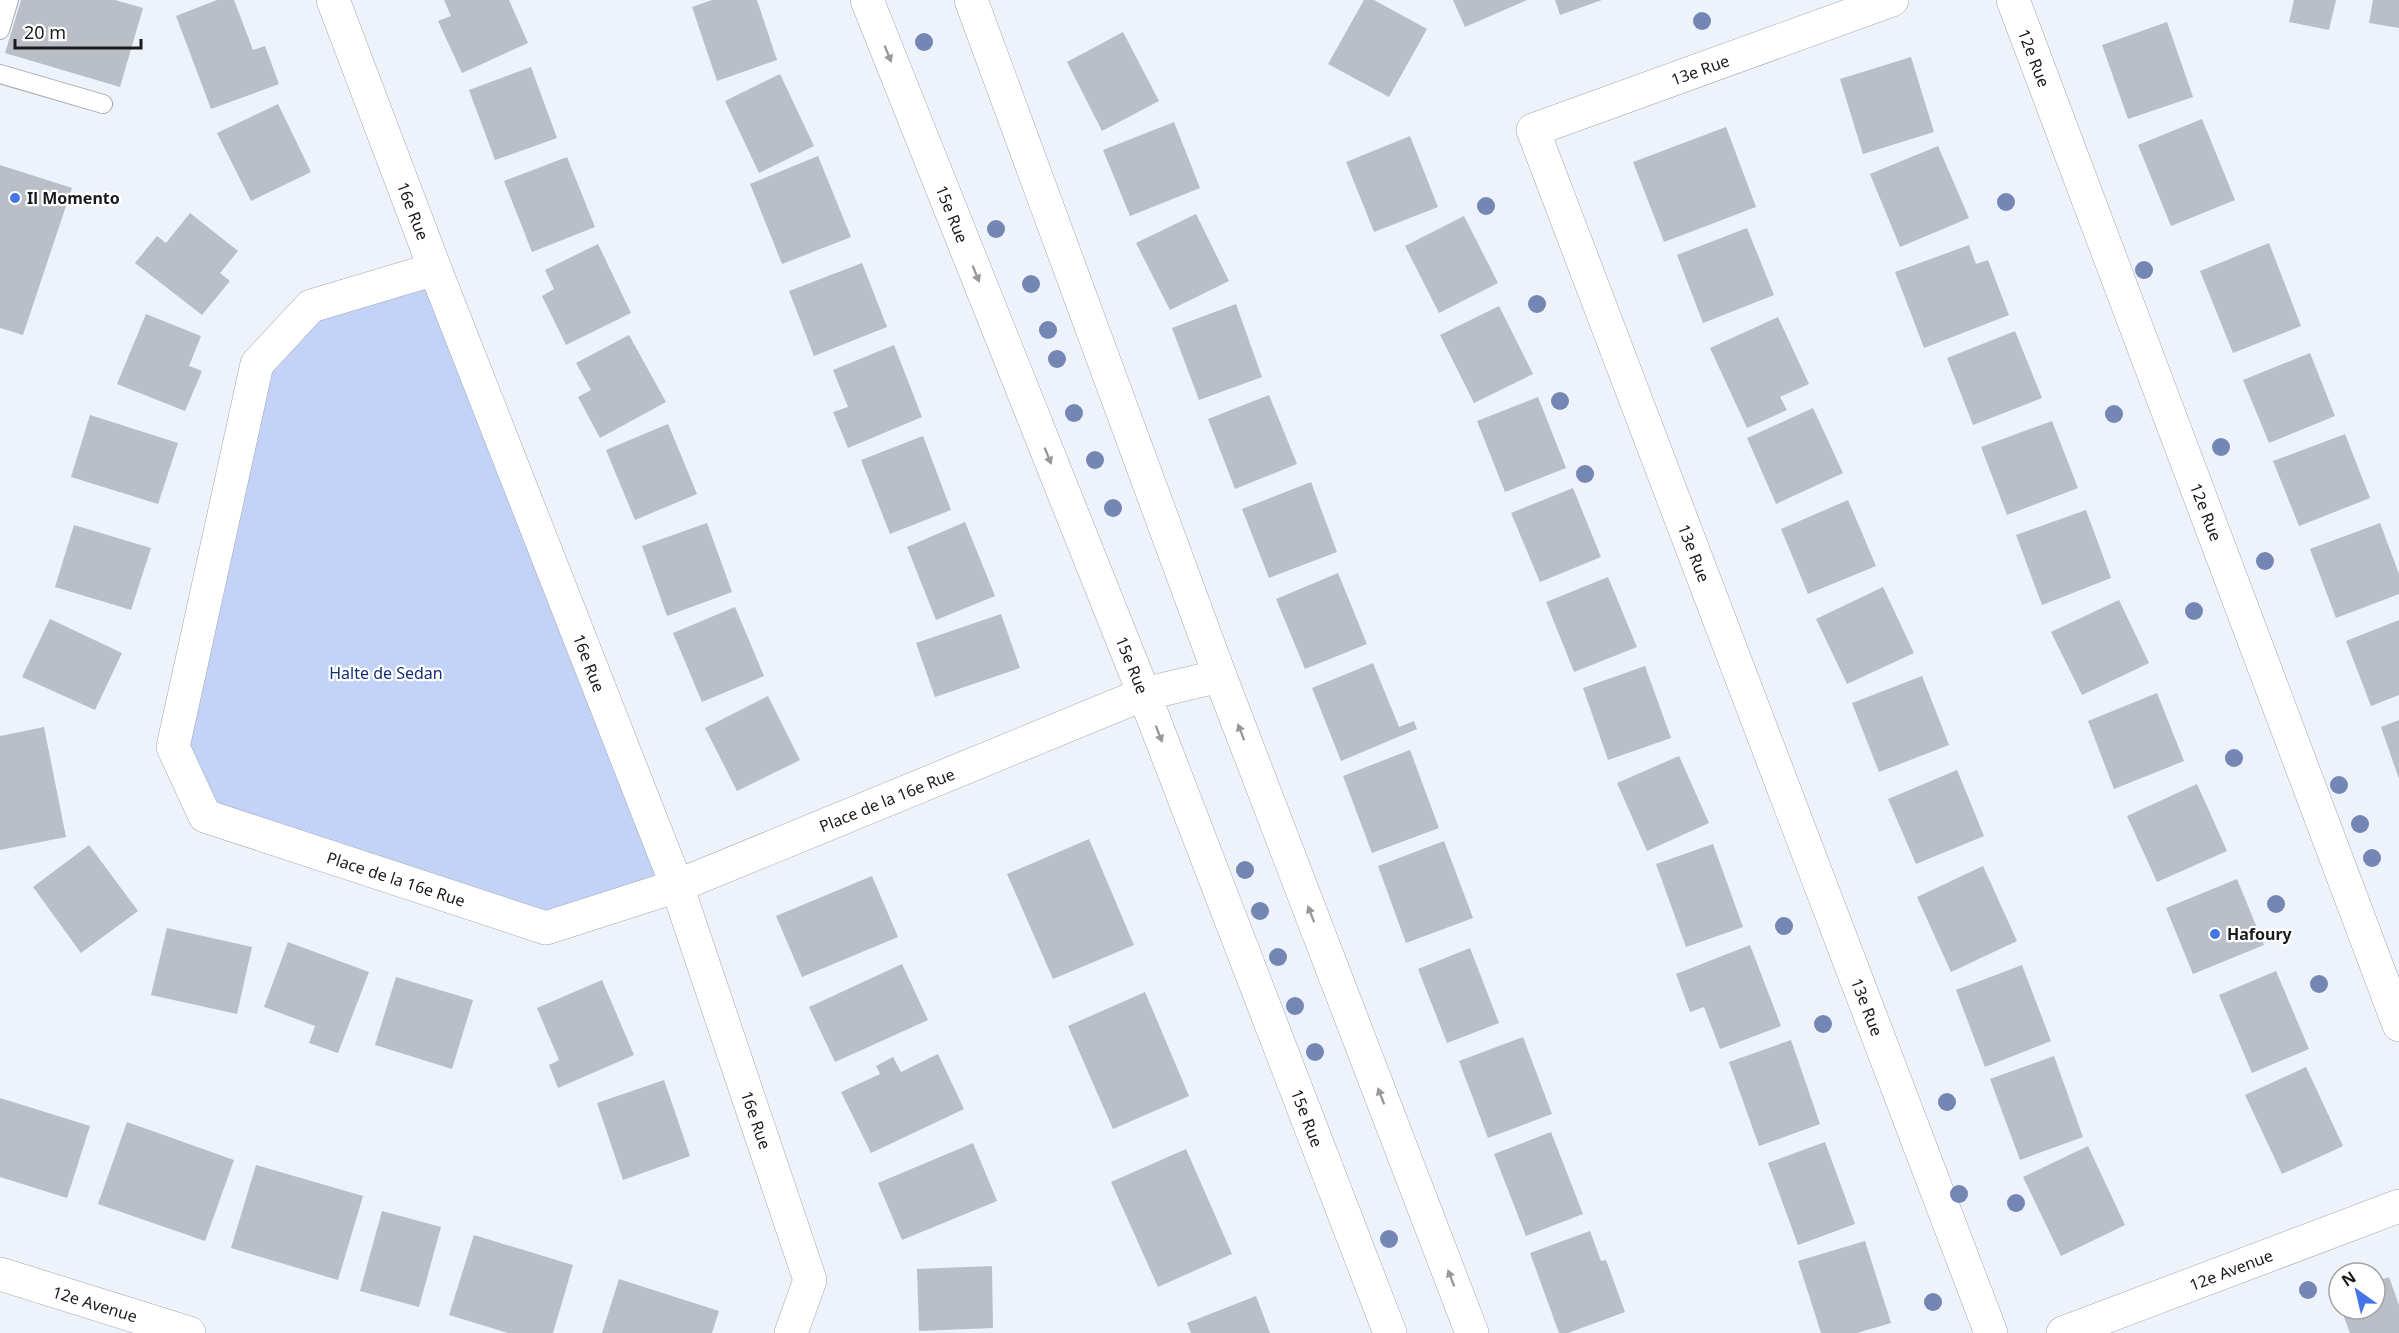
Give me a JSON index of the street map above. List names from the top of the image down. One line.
{"streets":{"street":["12e Rue","13e Rue","16e Rue","15e Rue","Place de la 16e Rue","12e Avenue"]},"crossings":[["16e Rue","Place de la 16e Rue"],["15e Rue","Place de la 16e Rue"]],"parks":["Halte de Sedan"],"places":["Il Momento","Hafoury"],"scale_bar":"20 m","north":"top left"}
